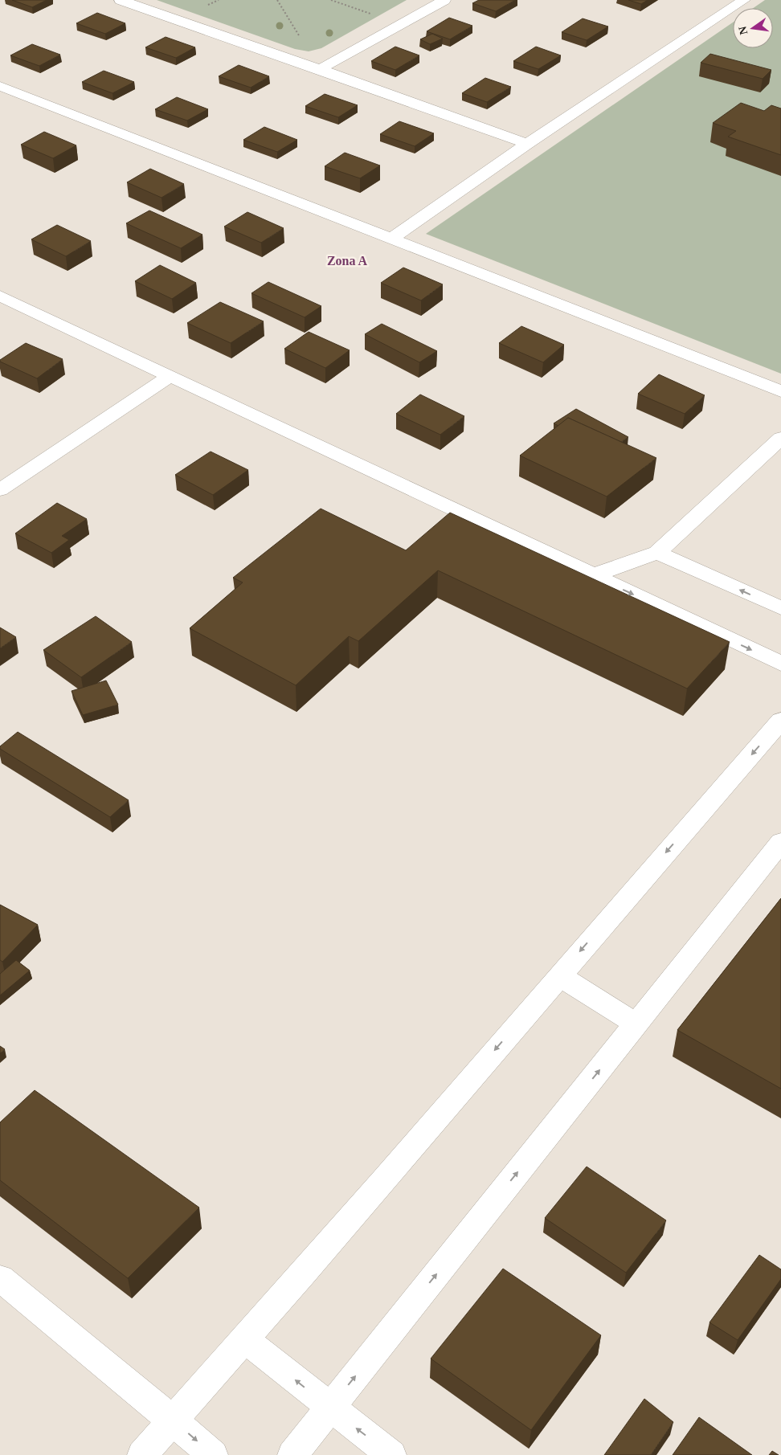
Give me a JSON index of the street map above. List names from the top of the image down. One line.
{"districts":["Zona A"],"north":"left"}
